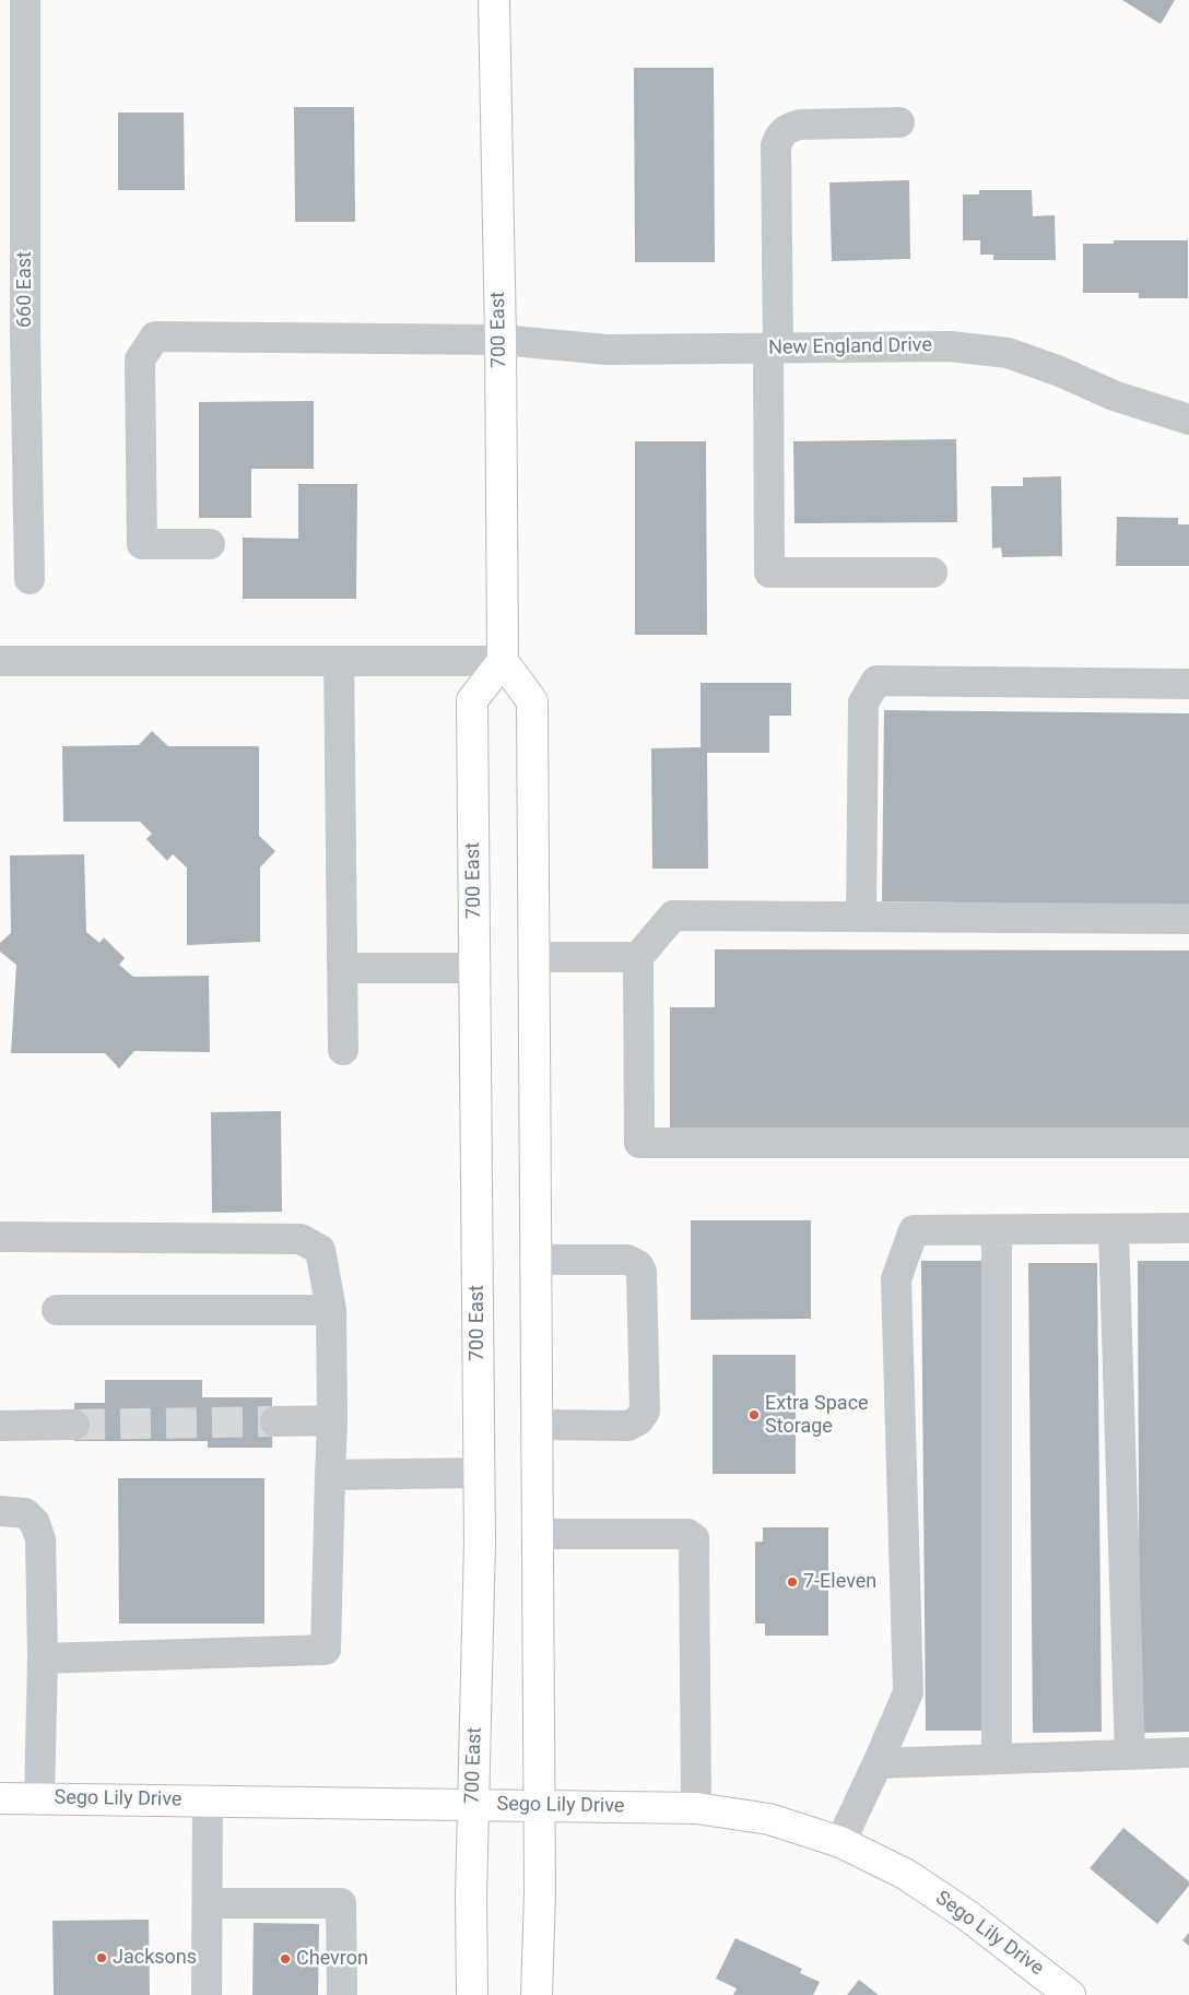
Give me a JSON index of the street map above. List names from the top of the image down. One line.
{"streets":{"main road":["700 East","Sego Lily Drive"],"street":["660 East","New England Drive"]},"crossings":[["700 East","New England Drive"],["700 East","Sego Lily Drive"]],"places":["Extra Space Storage","7-Eleven","Jacksons","Chevron"]}
